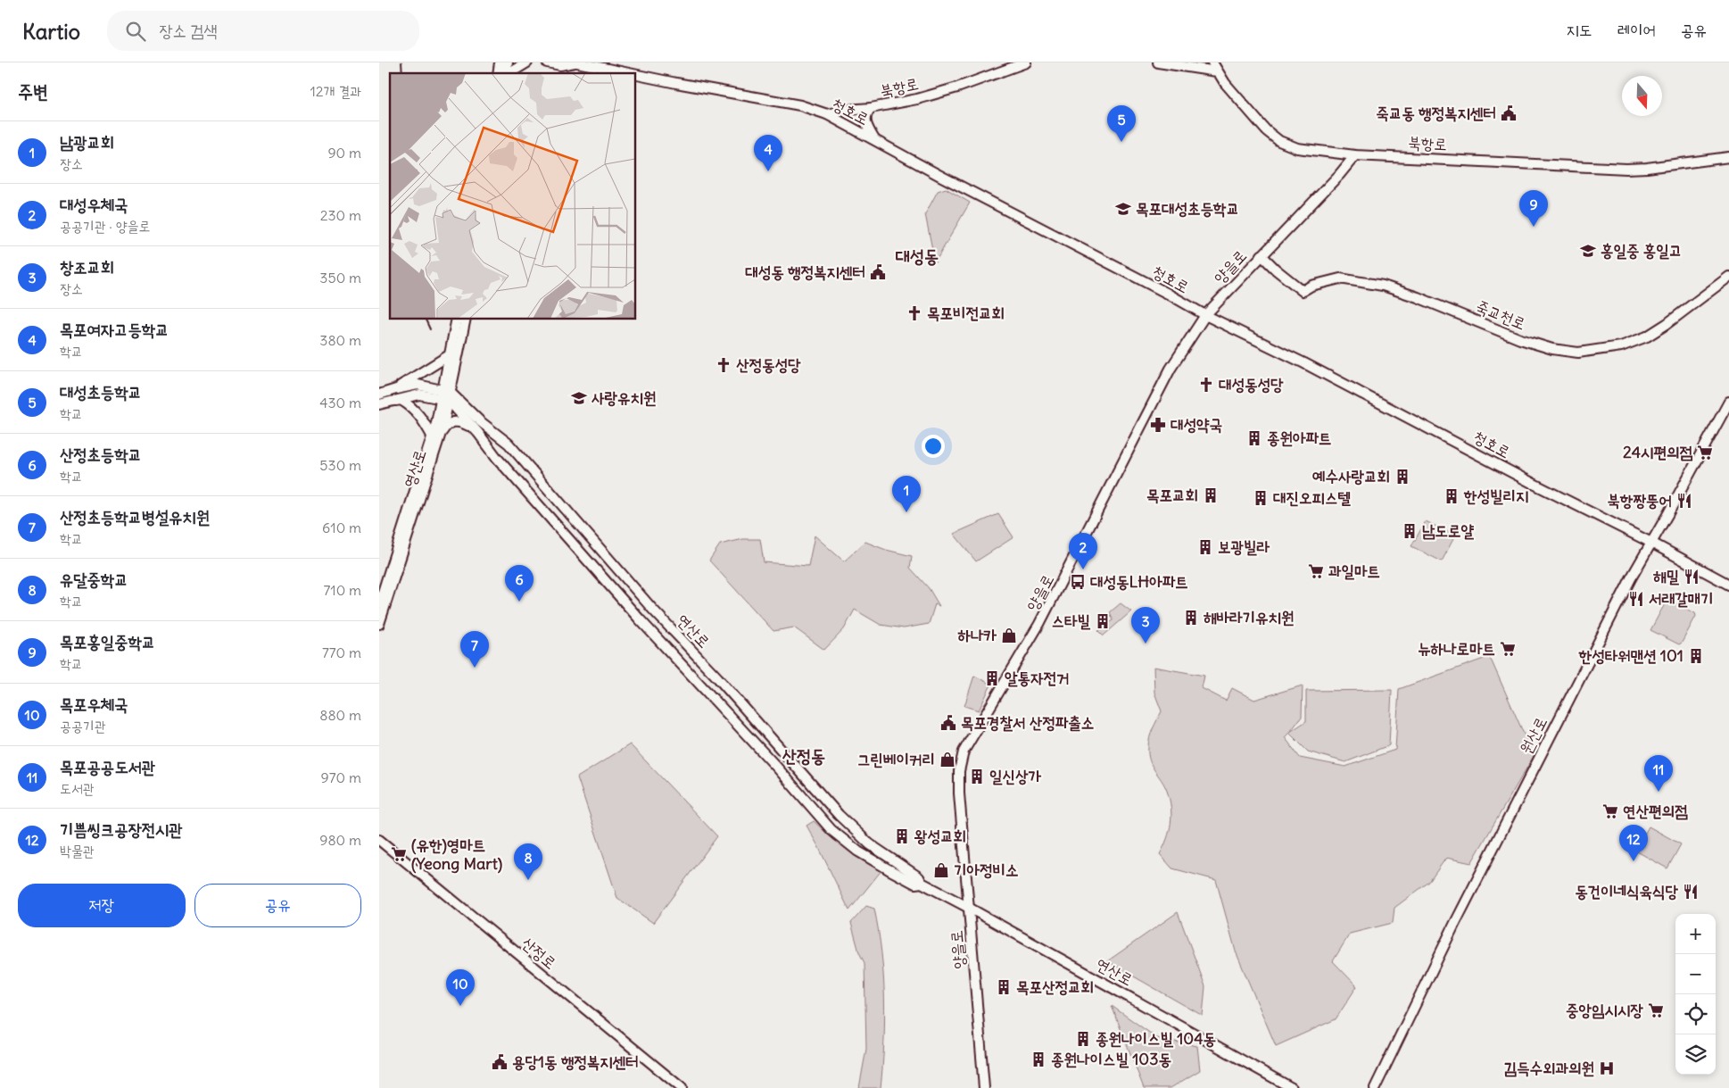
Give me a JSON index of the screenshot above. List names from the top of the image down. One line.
{"streets":{"street":["북항로","청호로","양을로","죽교천로","영산로","연산로","원산로","산정로"]},"crossings":[["북항로","청호로"],["북항로","양을로"],["청호로","양을로"],["청호로","원산로"],["양을로","죽교천로"],["양을로","연산로"],["영산로","연산로"]],"districts":["대성동","산정동"],"places":{"public building":["죽교동 행정복지센터","대성동 행정복지센터","목포경찰서 산정파출소","용당1동 행정복지센터"],"school or university":["목포대성초등학교","홍일중 홍일고","사랑유치원"],"church":["목포비전교회","산정동성당","대성동성당"],"pharmacy":["대성약국"],"building":["종원아파트","예수사랑교회","목포교회","한성빌리지","대진오피스텔","남도로얄","보광빌라","해바라기유치원","스타빌","한성타워맨션 101","알통자전거","일신상가","왕성교회","목포산정교회","종원나이스빌 104동","종원나이스빌 103동"],"supermarket":["24시편의점","과일마트","뉴하나로마트","연산편의점","(유한)영마트 (Yeong Mart)","중앙임시시장"],"restaurant":["북항짱뚱어","해밀","서래갈매기","동건이네식육식당"],"bus stop":["대성동LH아파트"],"shop":["하나카","그린베이커리","기아정비소"],"hospital":["김득수외과의원"]},"north":"bottom","page":{"header":"Kartio","search":"장소 검색","nav":["지도","레이어","공유"],"heading":["주변","12개 결과"],"pins":["5","4","9","1","2","6","3","7","11","12","8","10"],"list":[{"mark":"1","name":"남광교회","note":"장소","value":"90 m"},{"mark":"2","name":"대성우체국","note":"공공기관 · 양을로","value":"230 m"},{"mark":"3","name":"창조교회","note":"장소","value":"350 m"},{"mark":"4","name":"목포여자고등학교","note":"학교","value":"380 m"},{"mark":"5","name":"대성초등학교","note":"학교","value":"430 m"},{"mark":"6","name":"산정초등학교","note":"학교","value":"530 m"},{"mark":"7","name":"산정초등학교병설유치원","note":"학교","value":"610 m"},{"mark":"8","name":"유달중학교","note":"학교","value":"710 m"},{"mark":"9","name":"목포홍일중학교","note":"학교","value":"770 m"},{"mark":"10","name":"목포우체국","note":"공공기관","value":"880 m"},{"mark":"11","name":"목포공공도서관","note":"도서관","value":"970 m"},{"mark":"12","name":"기쁨씽크공장전시관","note":"박물관","value":"980 m"}],"buttons":["저장","공유"],"map_buttons":["+","−"]}}
